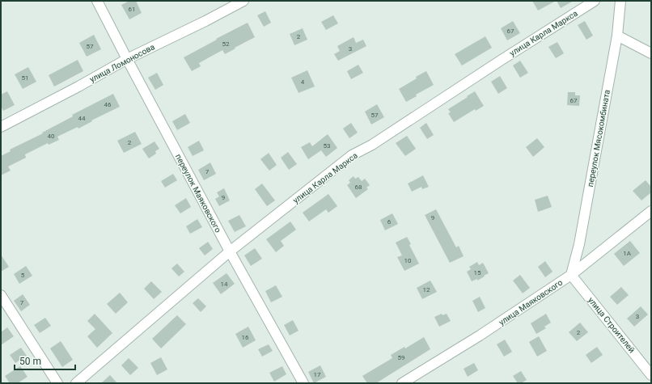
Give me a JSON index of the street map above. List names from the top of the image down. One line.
{"streets":{"street":["улица Карла Маркса","улица Ломоносова","переулок Мясокомбината","переулок Маяковского","улица Маяковского","улица Строителей"]},"crossings":[["улица Карла Маркса","переулок Маяковского"],["улица Ломоносова","переулок Маяковского"],["переулок Мясокомбината","улица Маяковского"],["переулок Мясокомбината","улица Строителей"],["улица Маяковского","улица Строителей"]],"house_numbers":["61","67","2","52","57","3","51","4","67","46","57","44","40","2","53","7","68","9","9","6","1А","10","15","5","14","12","7","3","2","16","59","17"],"scale_bar":"50 m"}
